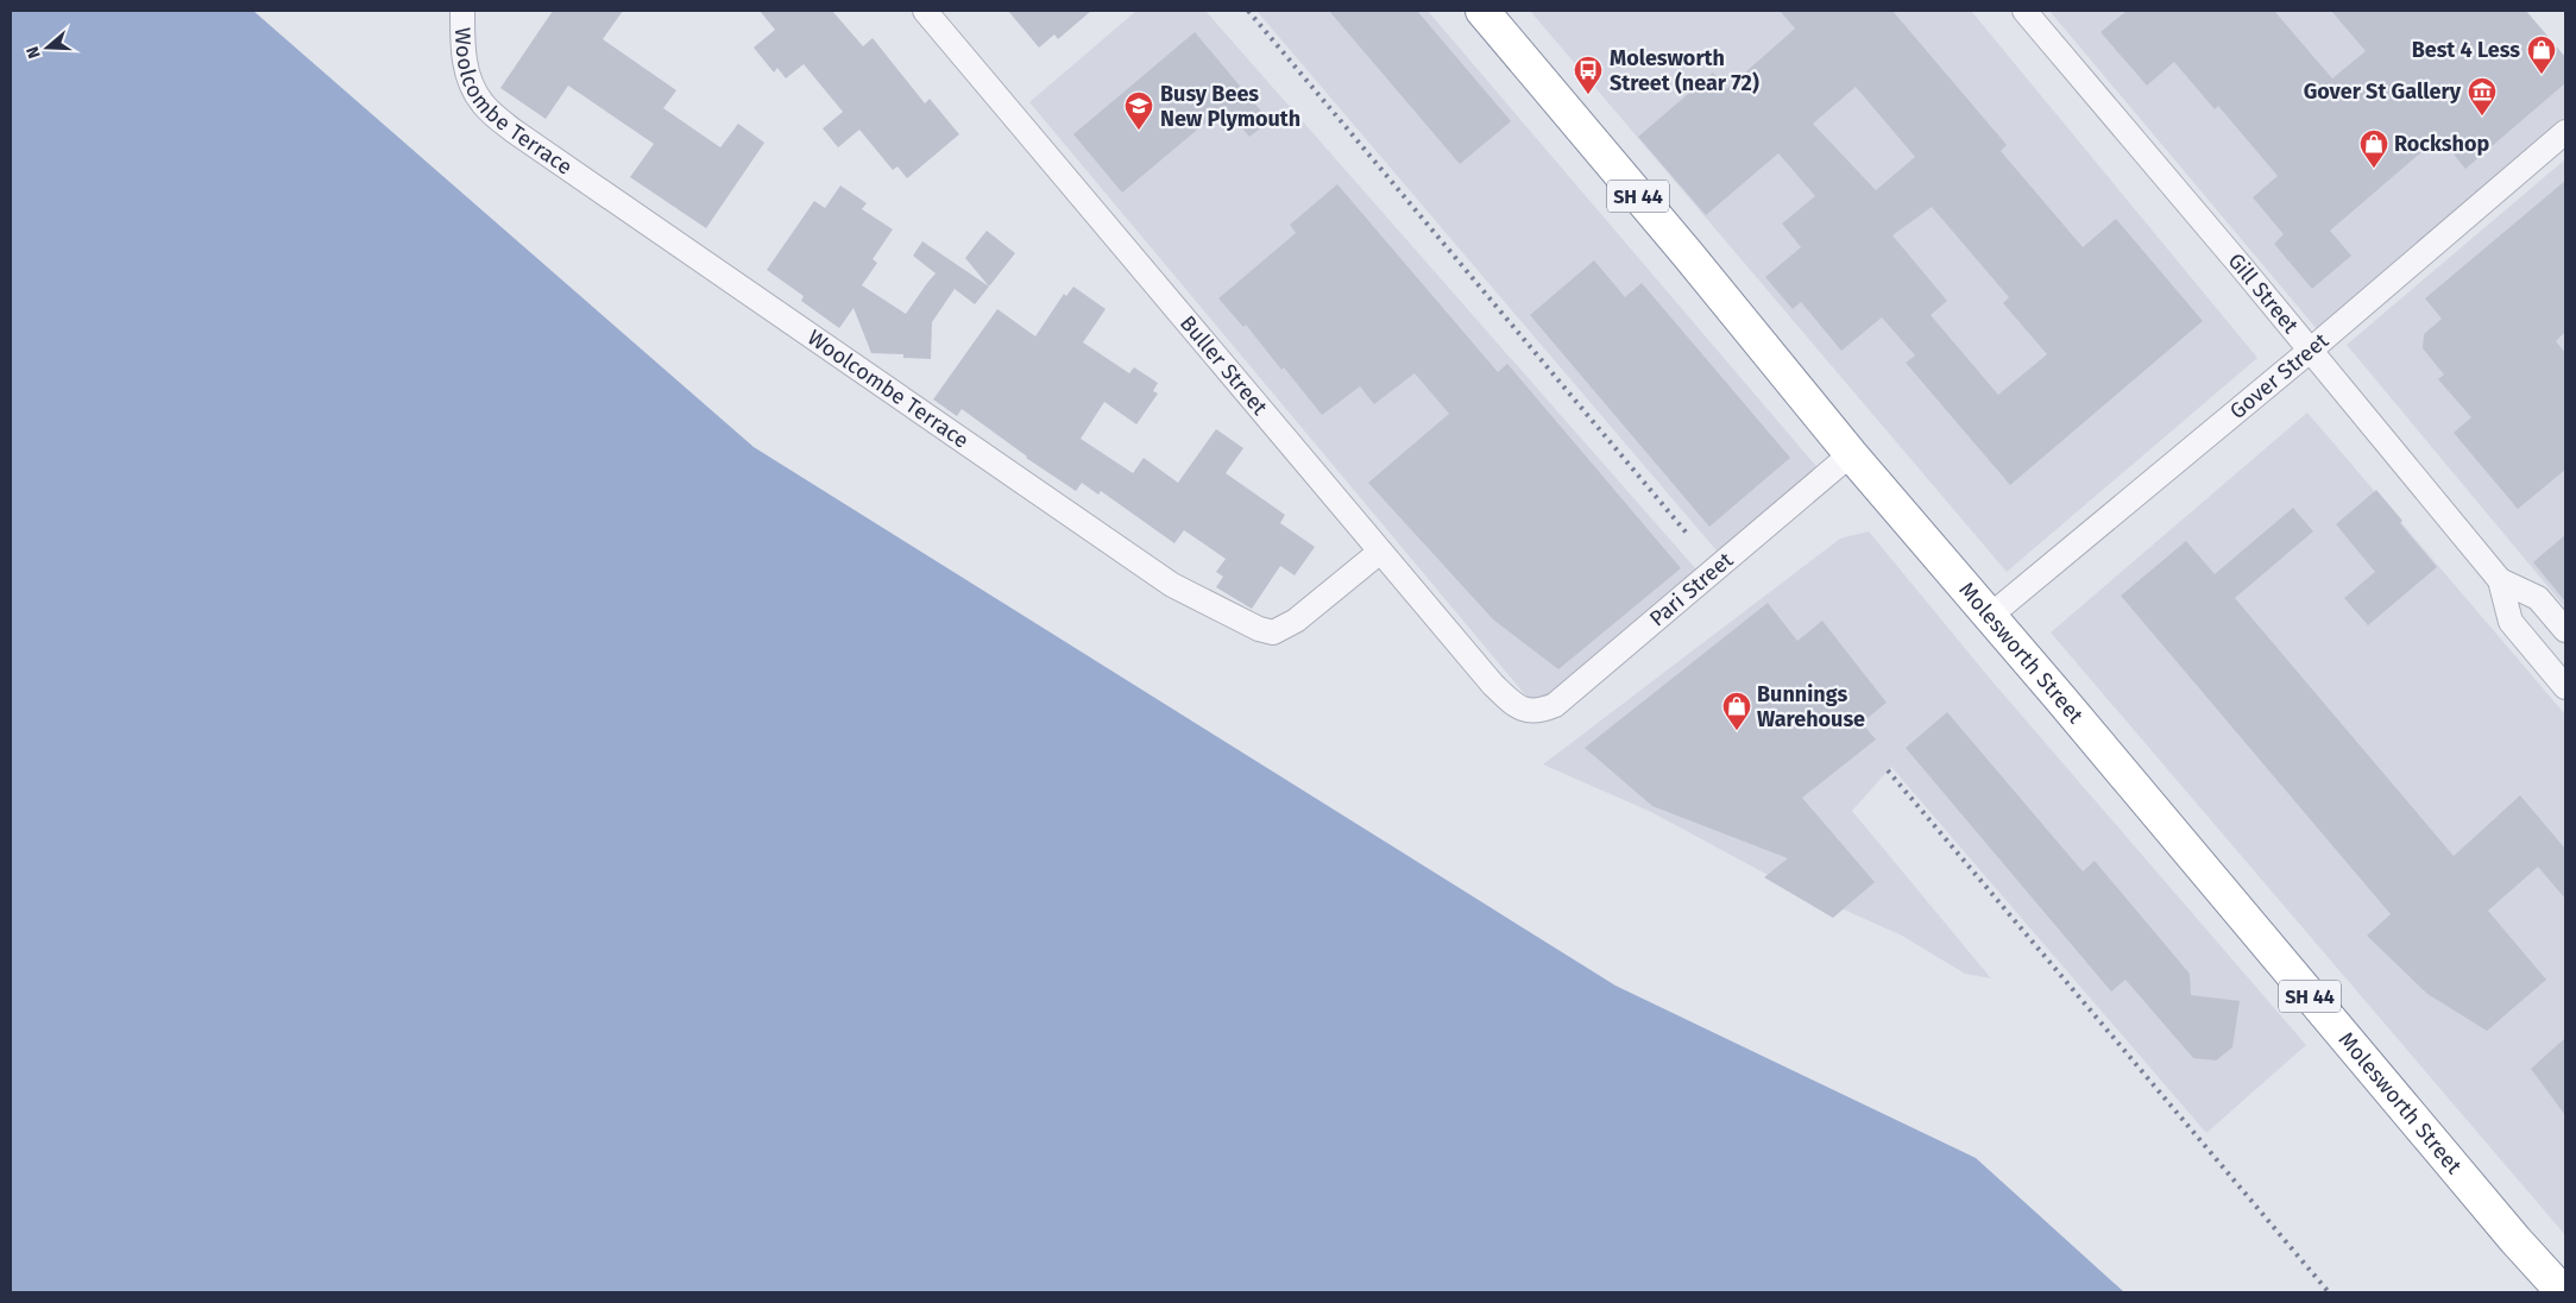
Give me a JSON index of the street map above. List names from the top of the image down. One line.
{"streets":{"highway":["SH 44","Molesworth Street"],"street":["Woolcombe Terrace","Gill Street","Buller Street","Gover Street","Pari Street"]},"crossings":[["Woolcombe Terrace","Buller Street"],["Gill Street","Gover Street"],["Buller Street","Pari Street"],["Gover Street","Molesworth Street"],["Pari Street","Molesworth Street"]],"places":{"shop":["Best 4 Less","Rockshop","Bunnings Warehouse"],"bus stop":["Molesworth Street (near 72)"],"museum":["Gover St Gallery"],"school or university":["Busy Bees New Plymouth"]},"north":"left"}
